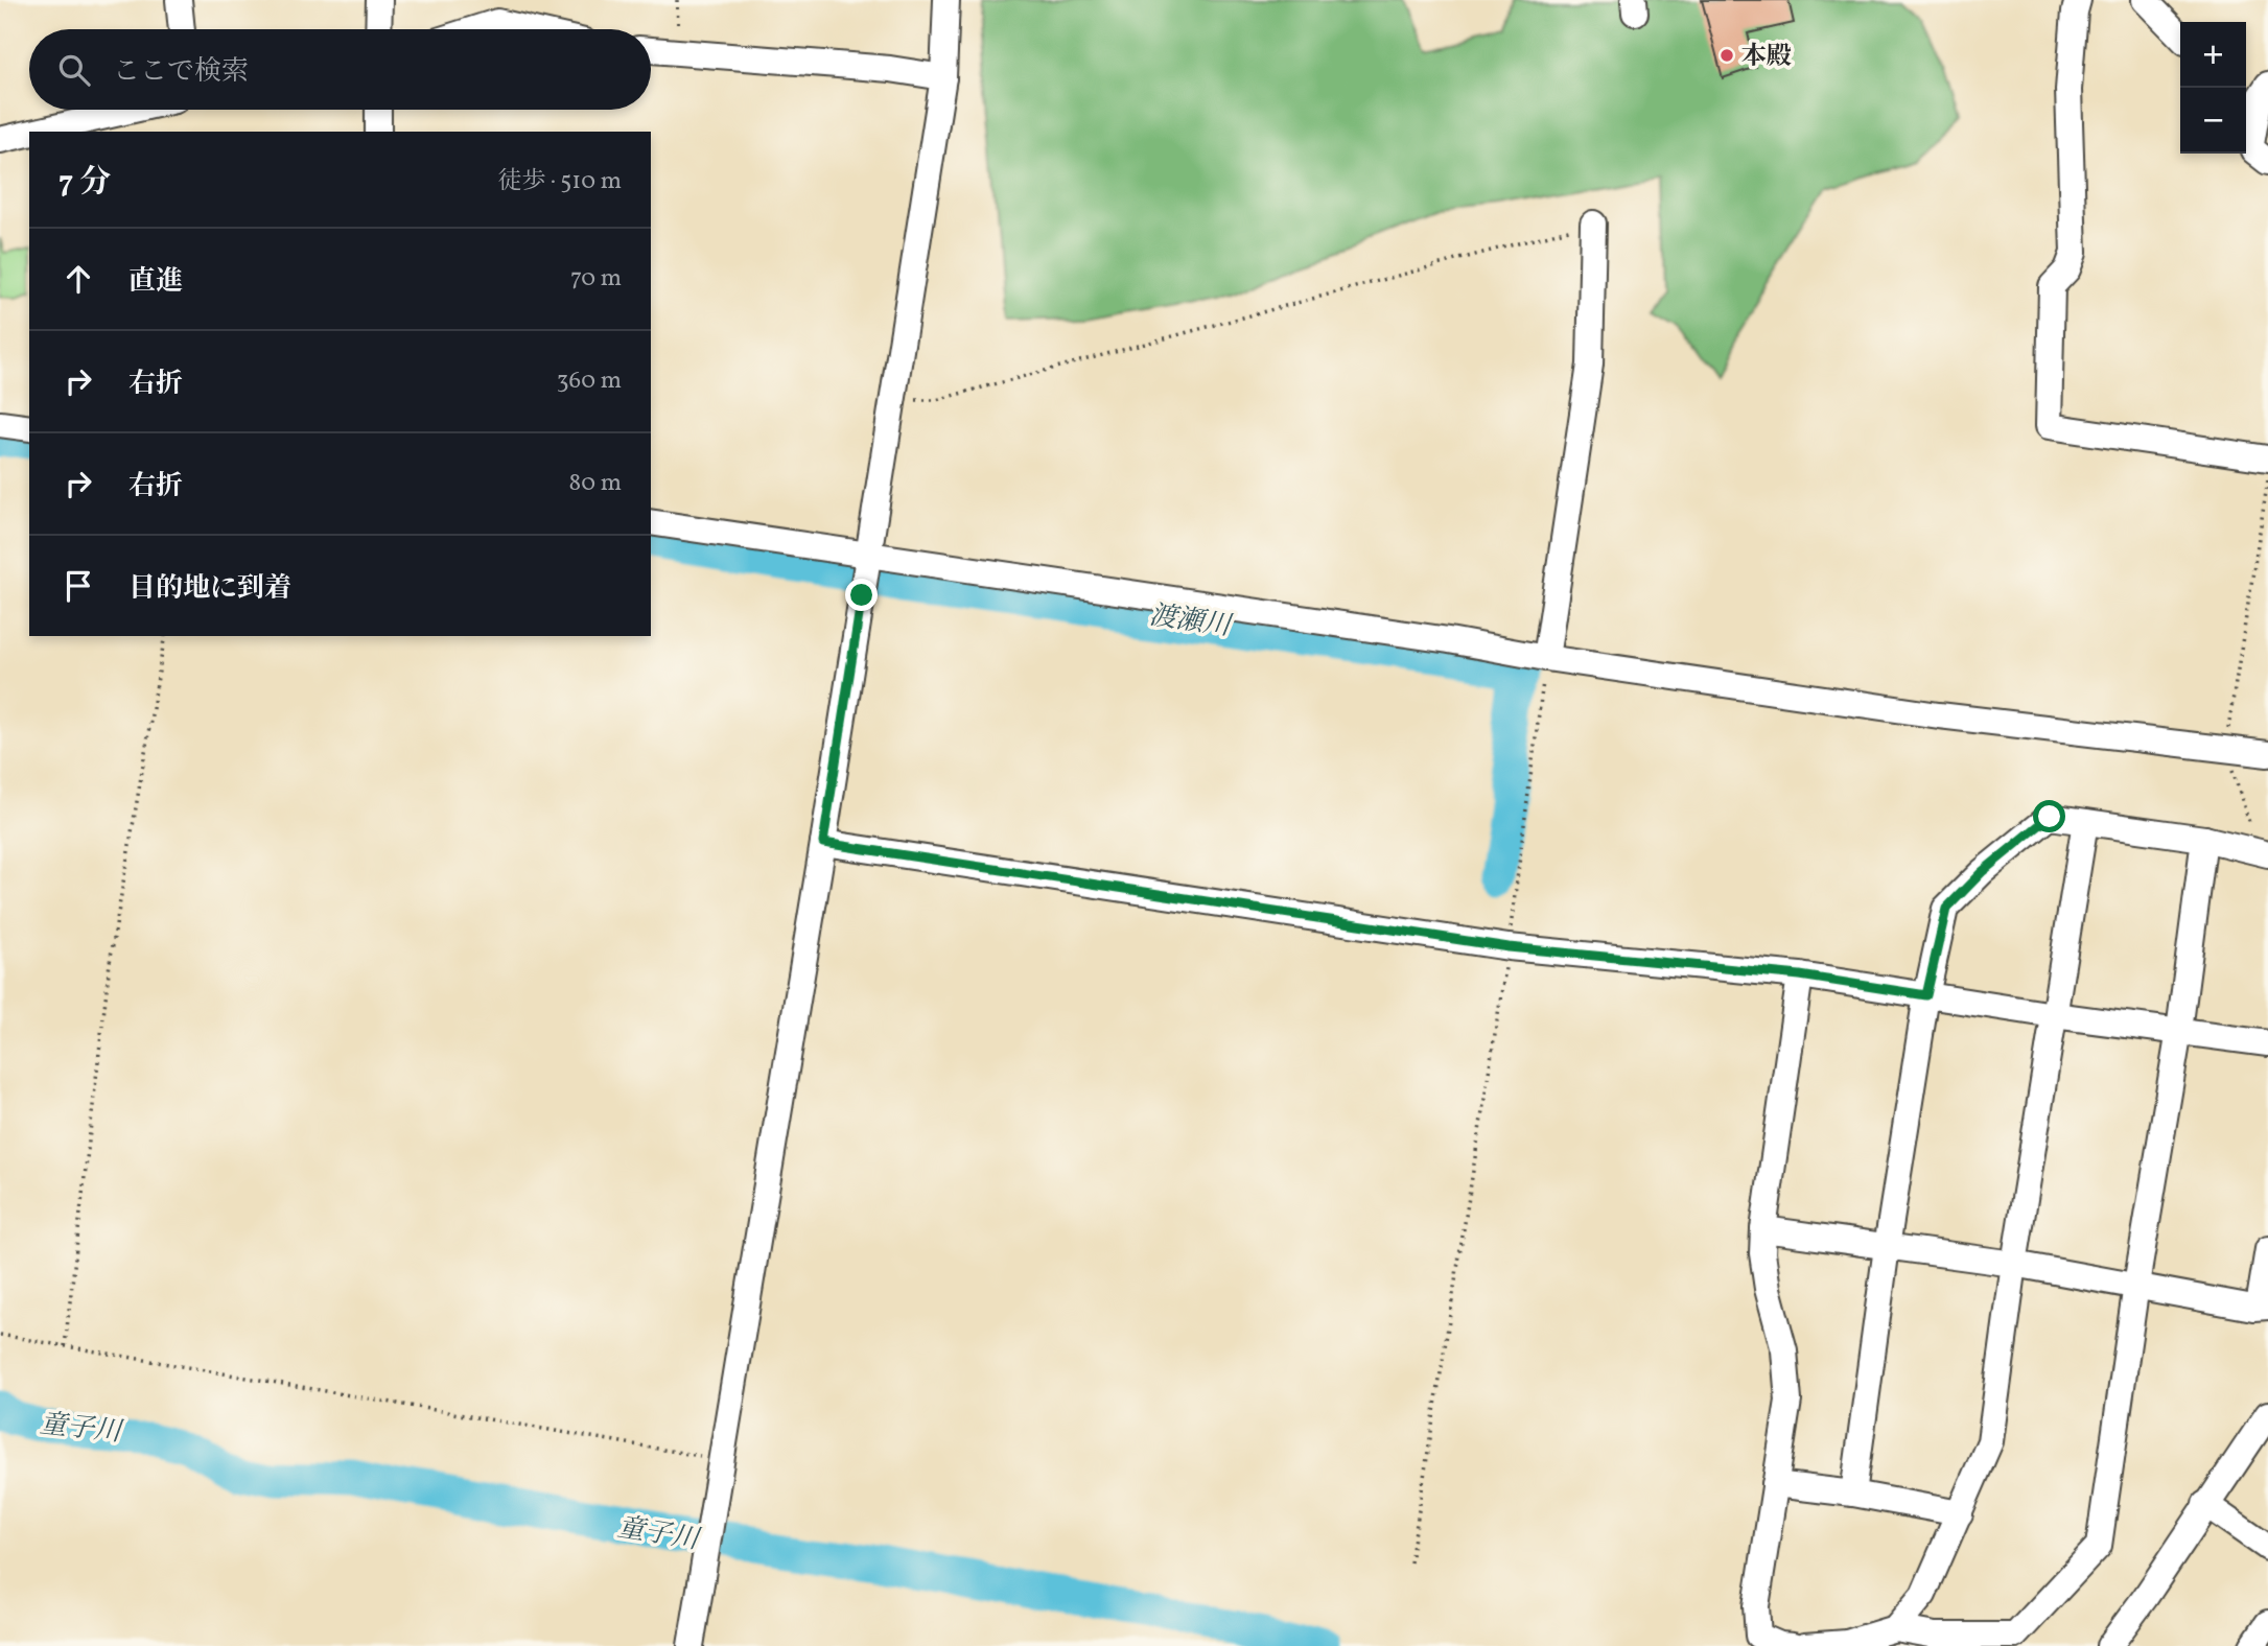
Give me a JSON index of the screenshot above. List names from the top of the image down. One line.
{"water":["渡瀬川","童子川"],"places":["本殿"],"page":{"map_buttons":["+","−"],"search":"ここで検索","heading":["7 分","徒歩 · 510 m"],"list":[["直進","70 m"],["右折","360 m"],["右折","80 m"],"目的地に到着"]}}
